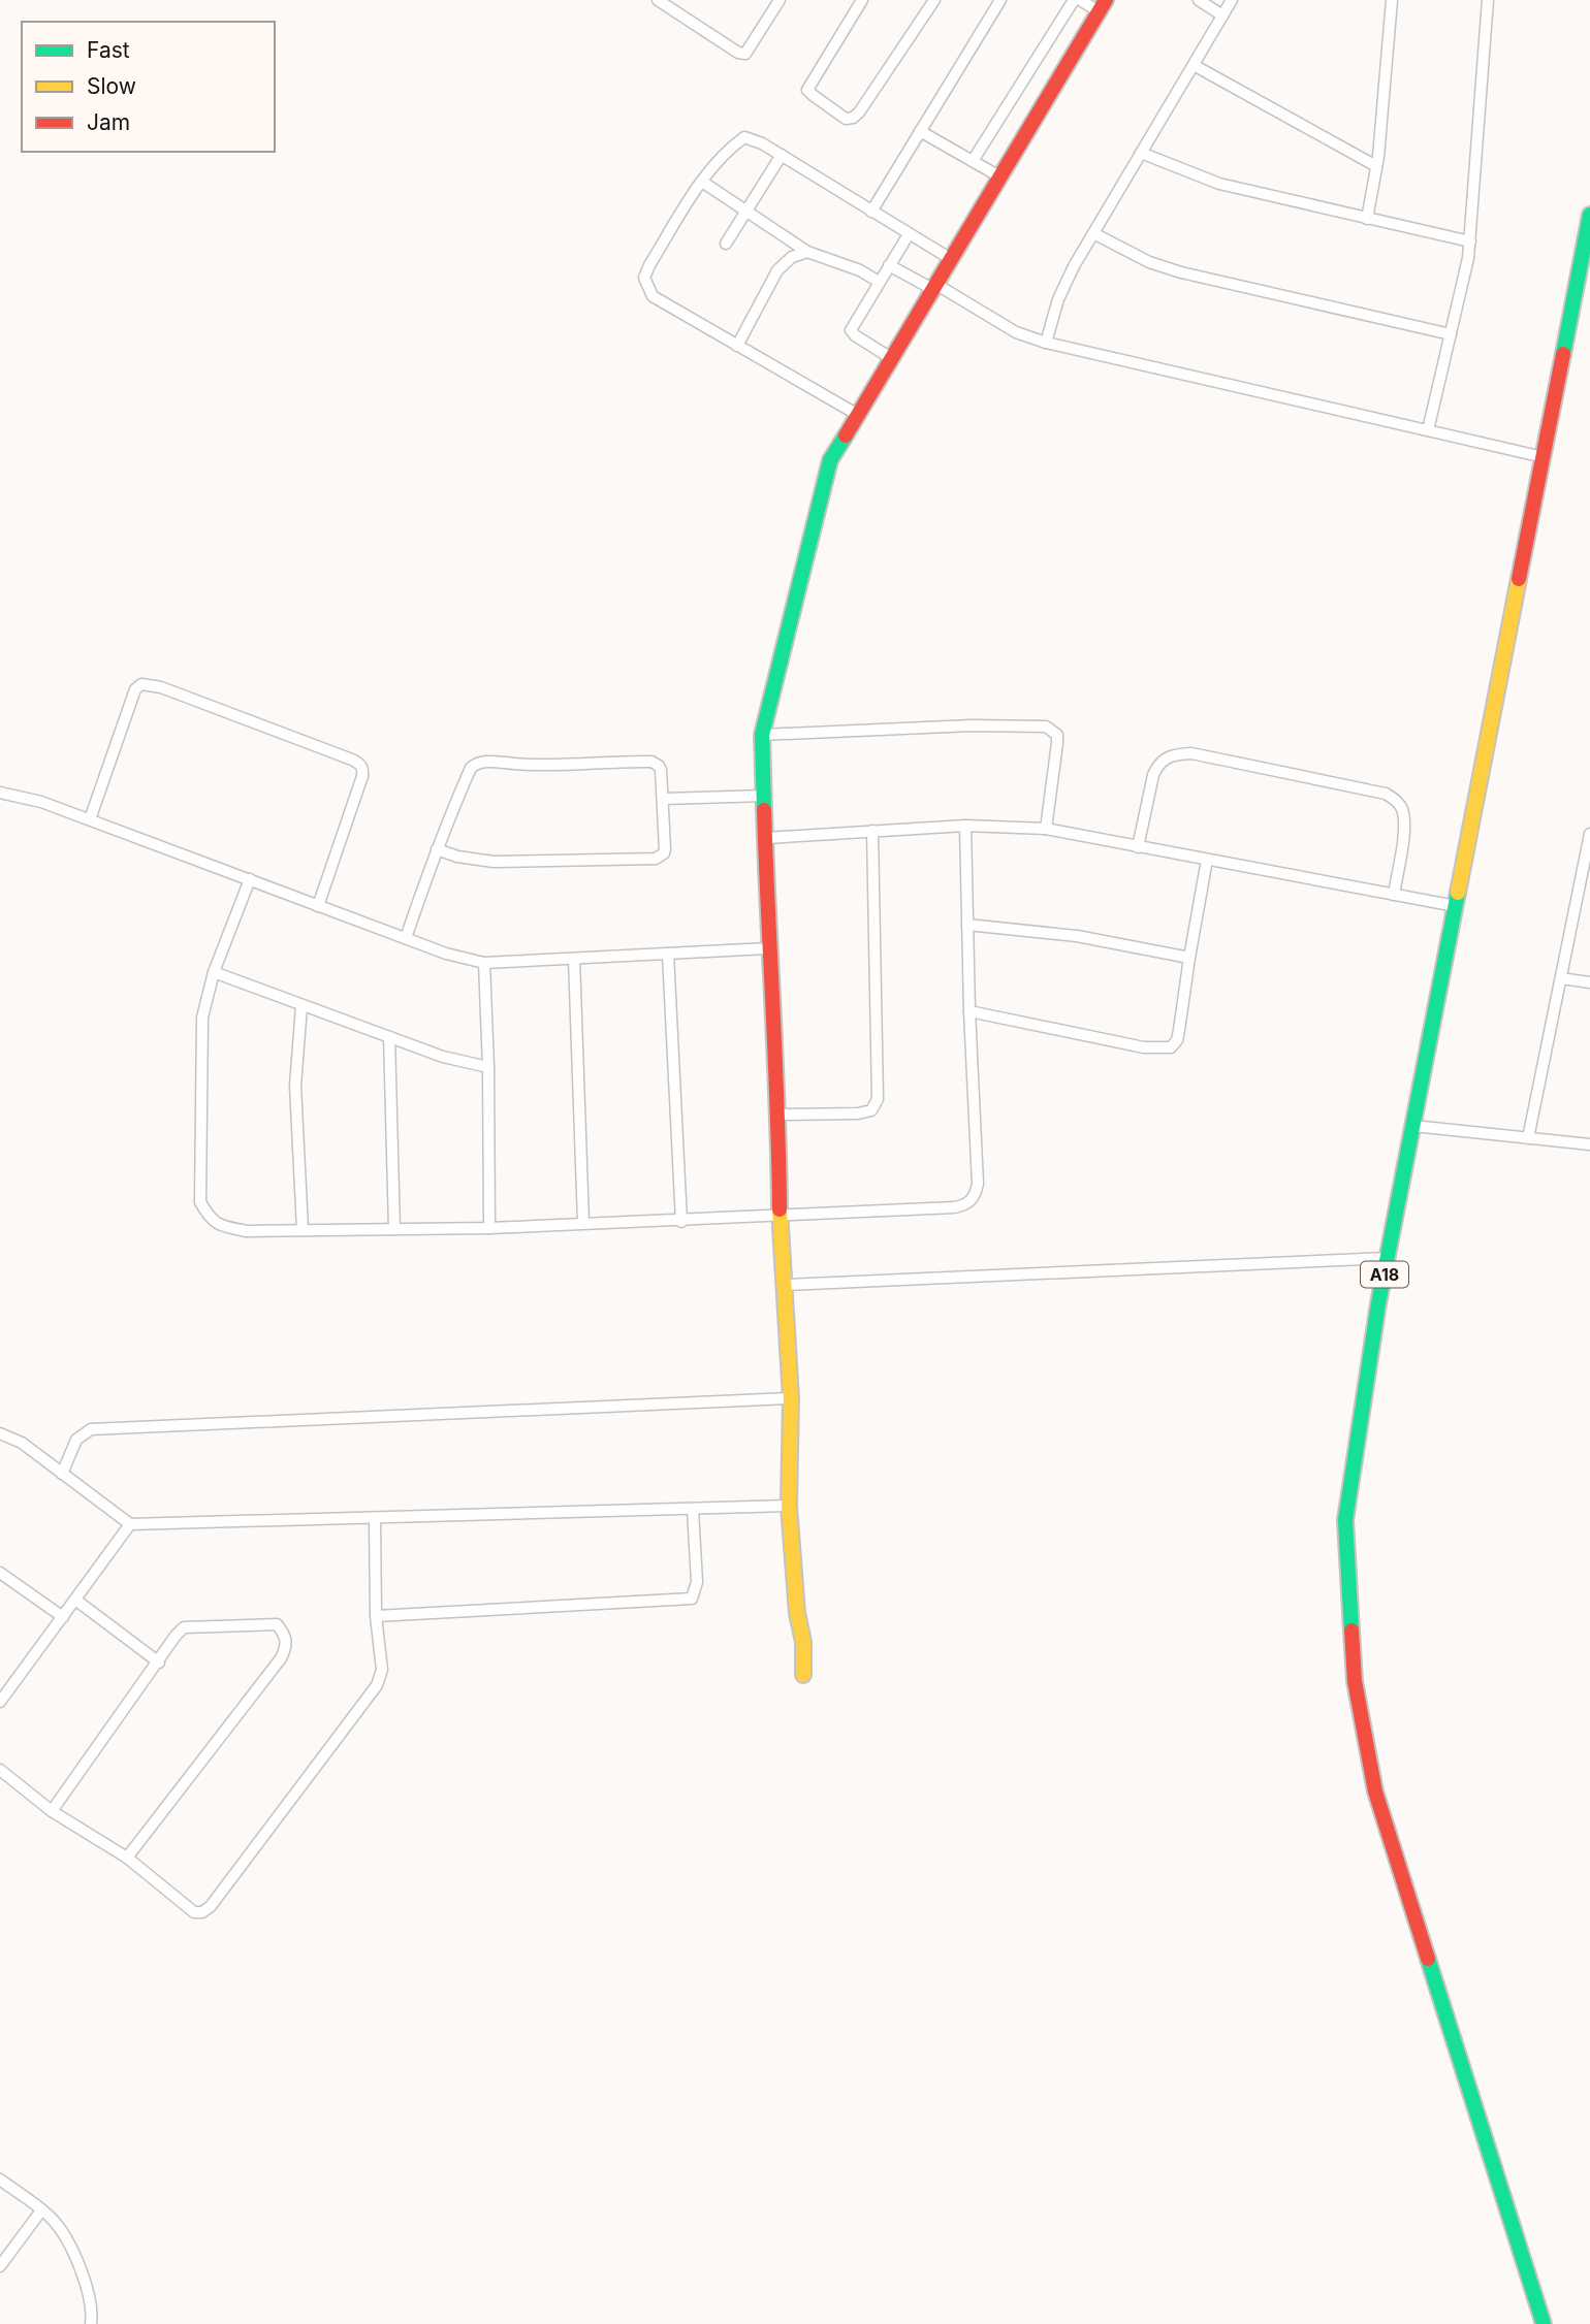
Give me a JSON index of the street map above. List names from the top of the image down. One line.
{"streets":{"main road":["A18"]},"legend":["Fast","Slow","Jam"]}
